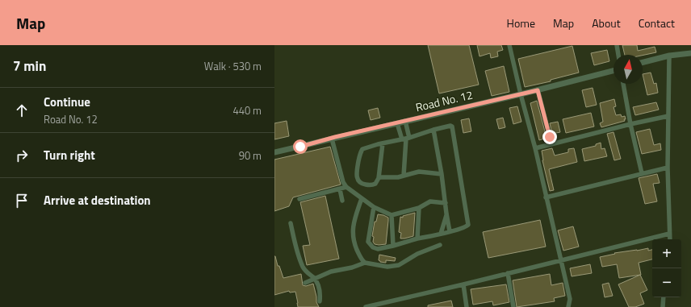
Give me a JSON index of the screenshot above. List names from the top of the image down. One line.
{"streets":{"street":["Road No. 12"]},"north":"top","page":{"header":"Map","nav":["Home","Map","About","Contact"],"heading":["7 min","Walk · 530 m"],"list":[["Continue","Road No. 12","440 m"],["Turn right","90 m"],"Arrive at destination"],"map_buttons":["+","−"]}}
